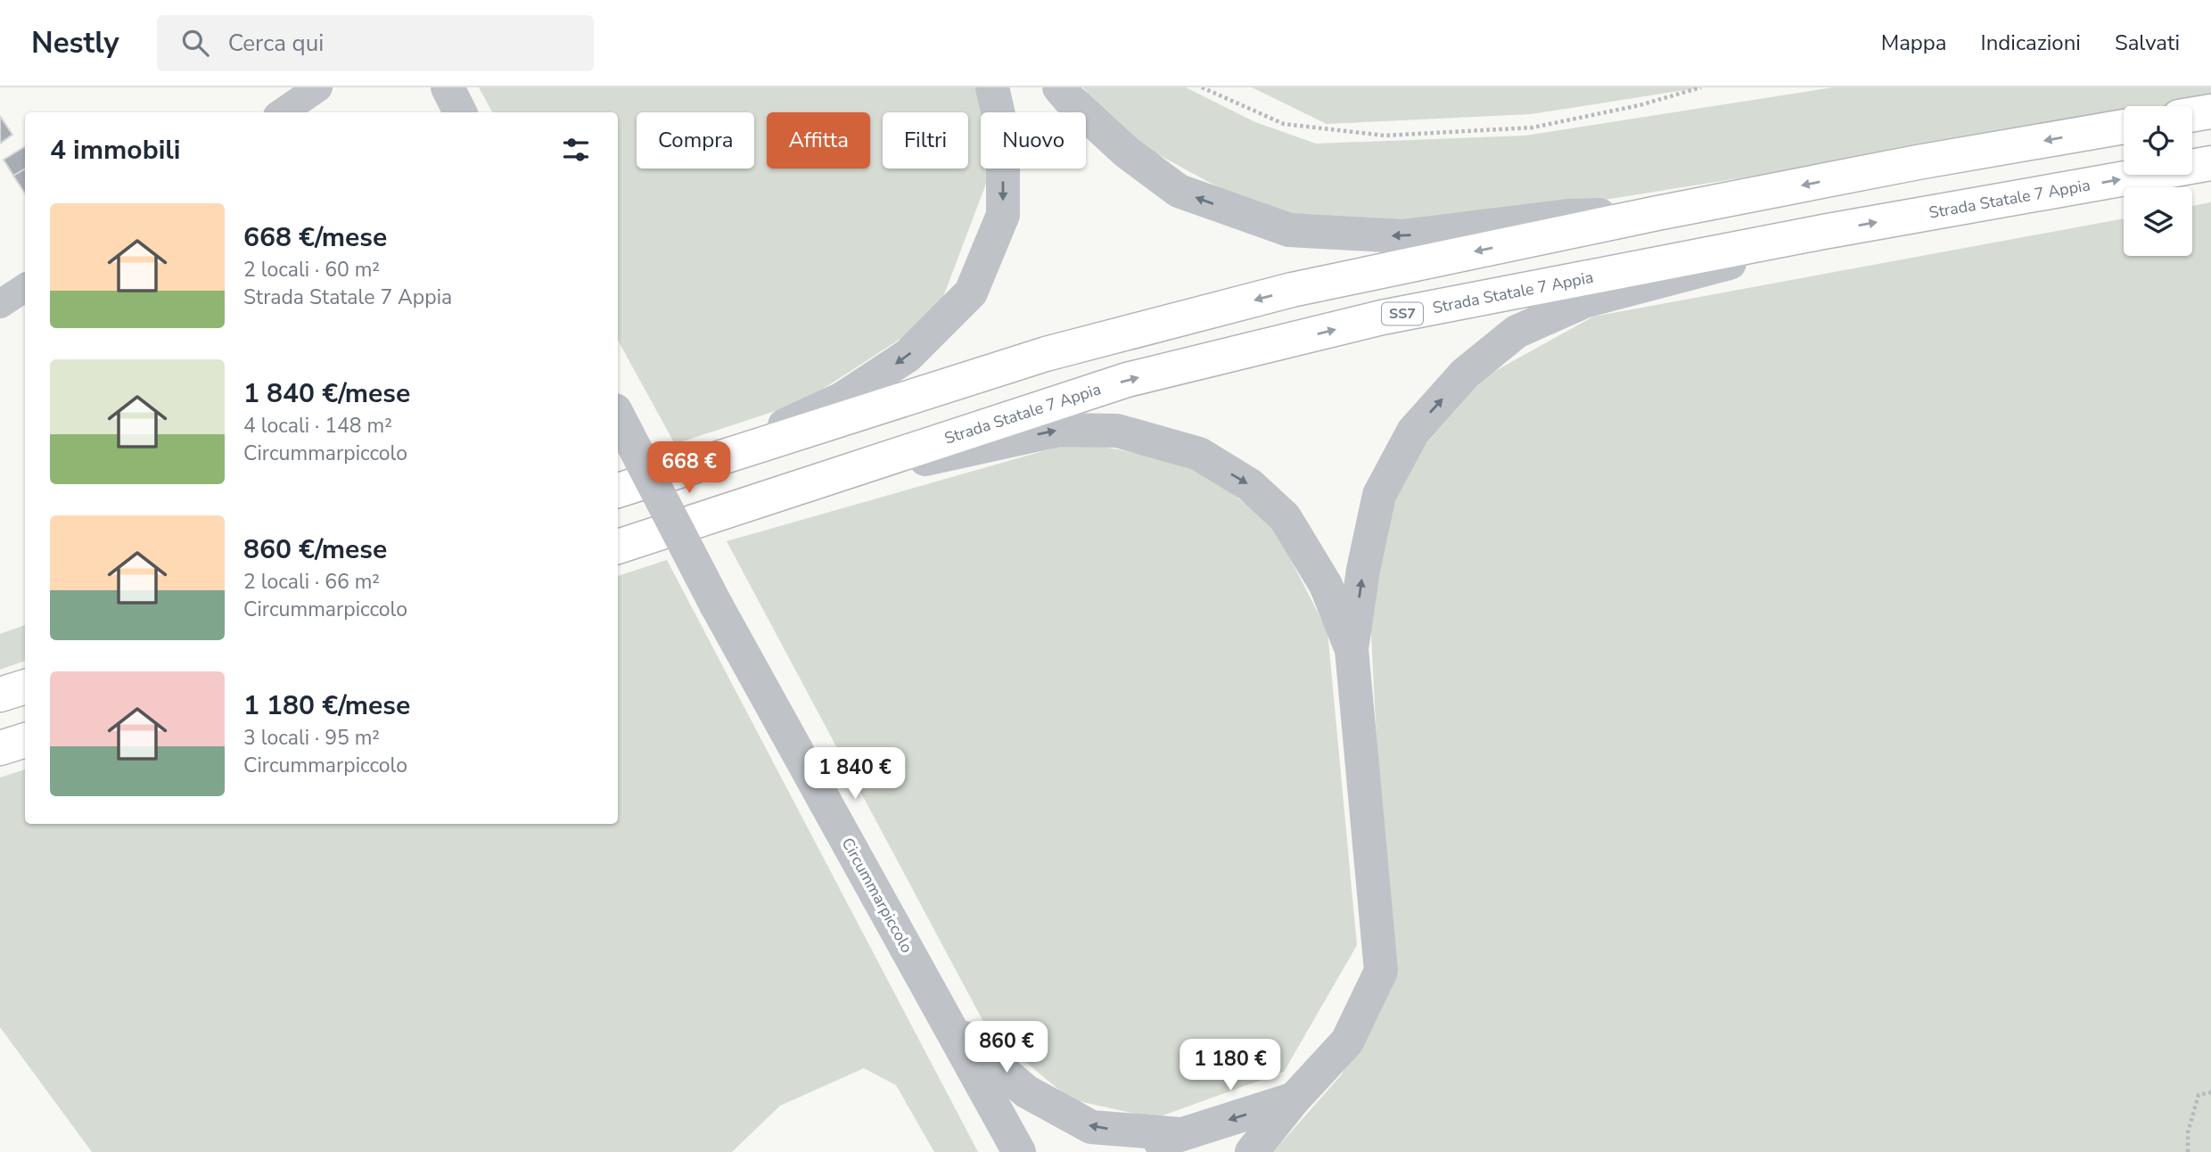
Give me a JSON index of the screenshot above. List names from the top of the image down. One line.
{"streets":{"highway":["Strada Statale 7 Appia","SS7"],"street":["Circummarpiccolo"]},"page":{"header":"Nestly","search":"Cerca qui","nav":["Mappa","Indicazioni","Salvati"],"chip":["Compra","Affitta","Filtri","Nuovo"],"heading":"4 immobili","list":[{"name":"668 €/mese","note":"2 locali · 60 m² · Strada Statale 7 Appia"},{"name":"1 840 €/mese","note":"4 locali · 148 m² · Circummarpiccolo"},{"name":"860 €/mese","note":"2 locali · 66 m² · Circummarpiccolo"},{"name":"1 180 €/mese","note":"3 locali · 95 m² · Circummarpiccolo"}],"price":["668 €","1 840 €","860 €","1 180 €"]}}
